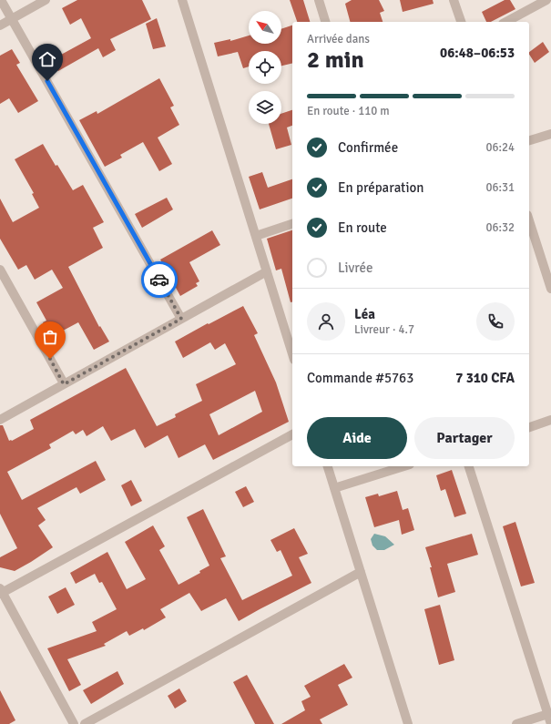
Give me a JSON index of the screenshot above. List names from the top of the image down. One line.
{"north":"top left","page":{"heading":["2 min","Arrivée dans","06:48–06:53"],"panel":["Léa","Livreur · 4.7","Commande #5763","7 310 CFA"],"bar":"En route · 110 m","list":[["Confirmée","06:24"],["En préparation","06:31"],["En route","06:32"],"Livrée"],"buttons":["Aide","Partager"]}}
